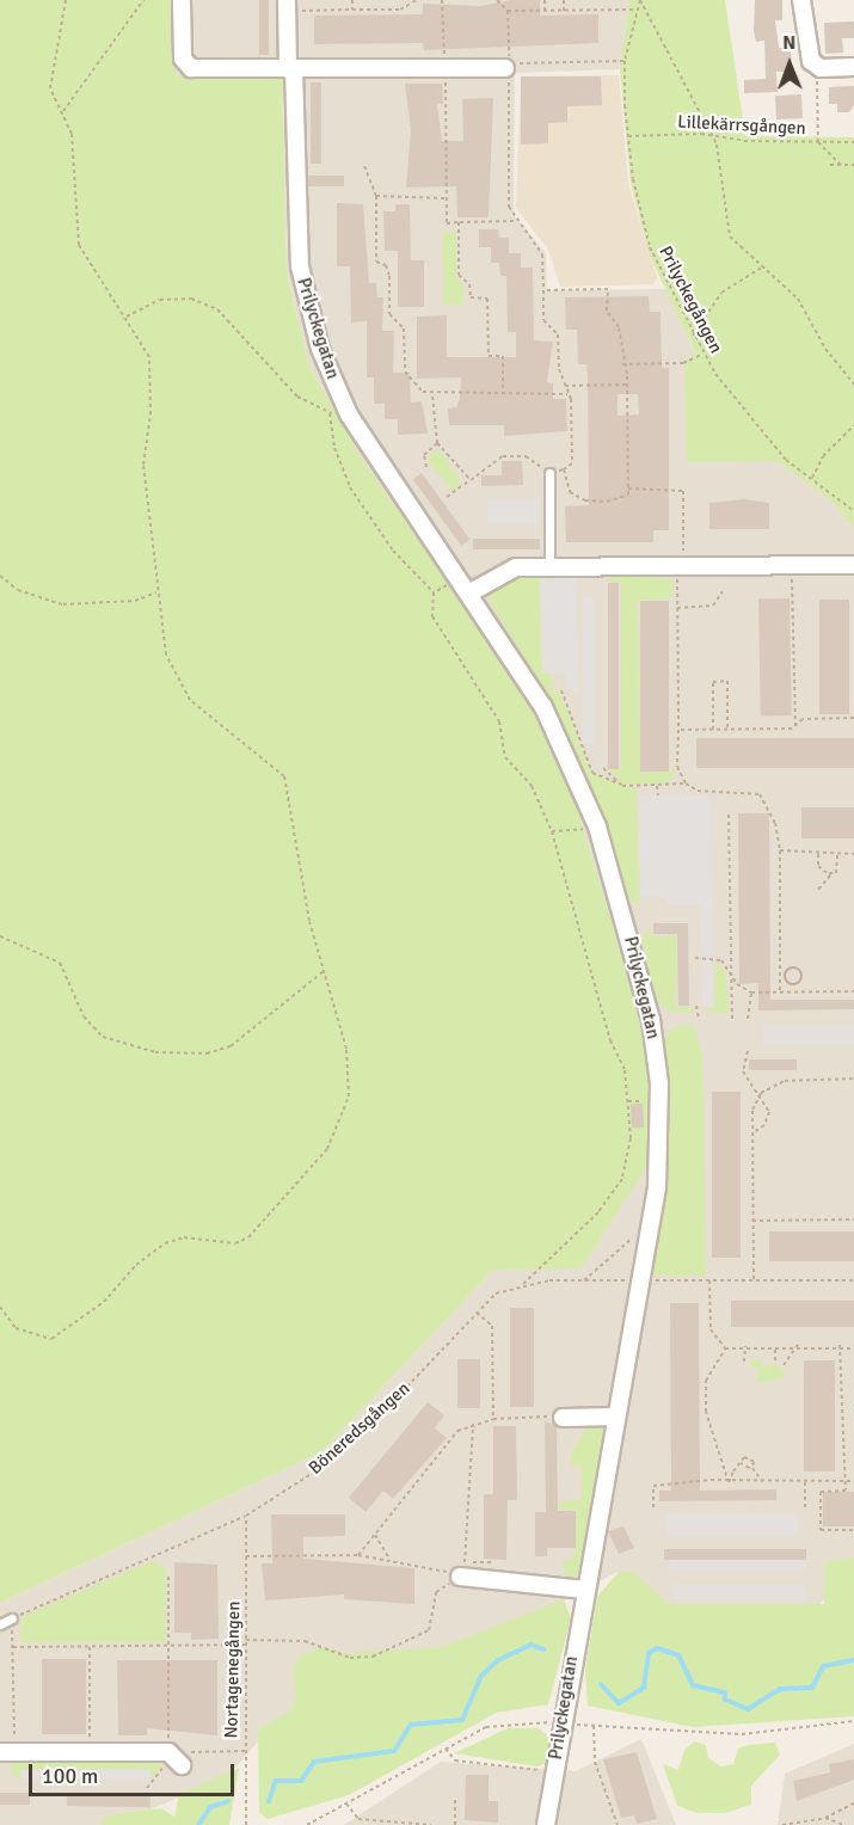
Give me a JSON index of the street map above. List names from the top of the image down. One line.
{"streets":{"street":["Prilyckegatan"],"path":["Lillekärrsgången","Prilyckegången","Böneredsgången","Nortagenegången"]},"crossings":[["Lillekärrsgången","Prilyckegången"],["Böneredsgången","Nortagenegången"]],"scale_bar":"100 m","north":"top"}
